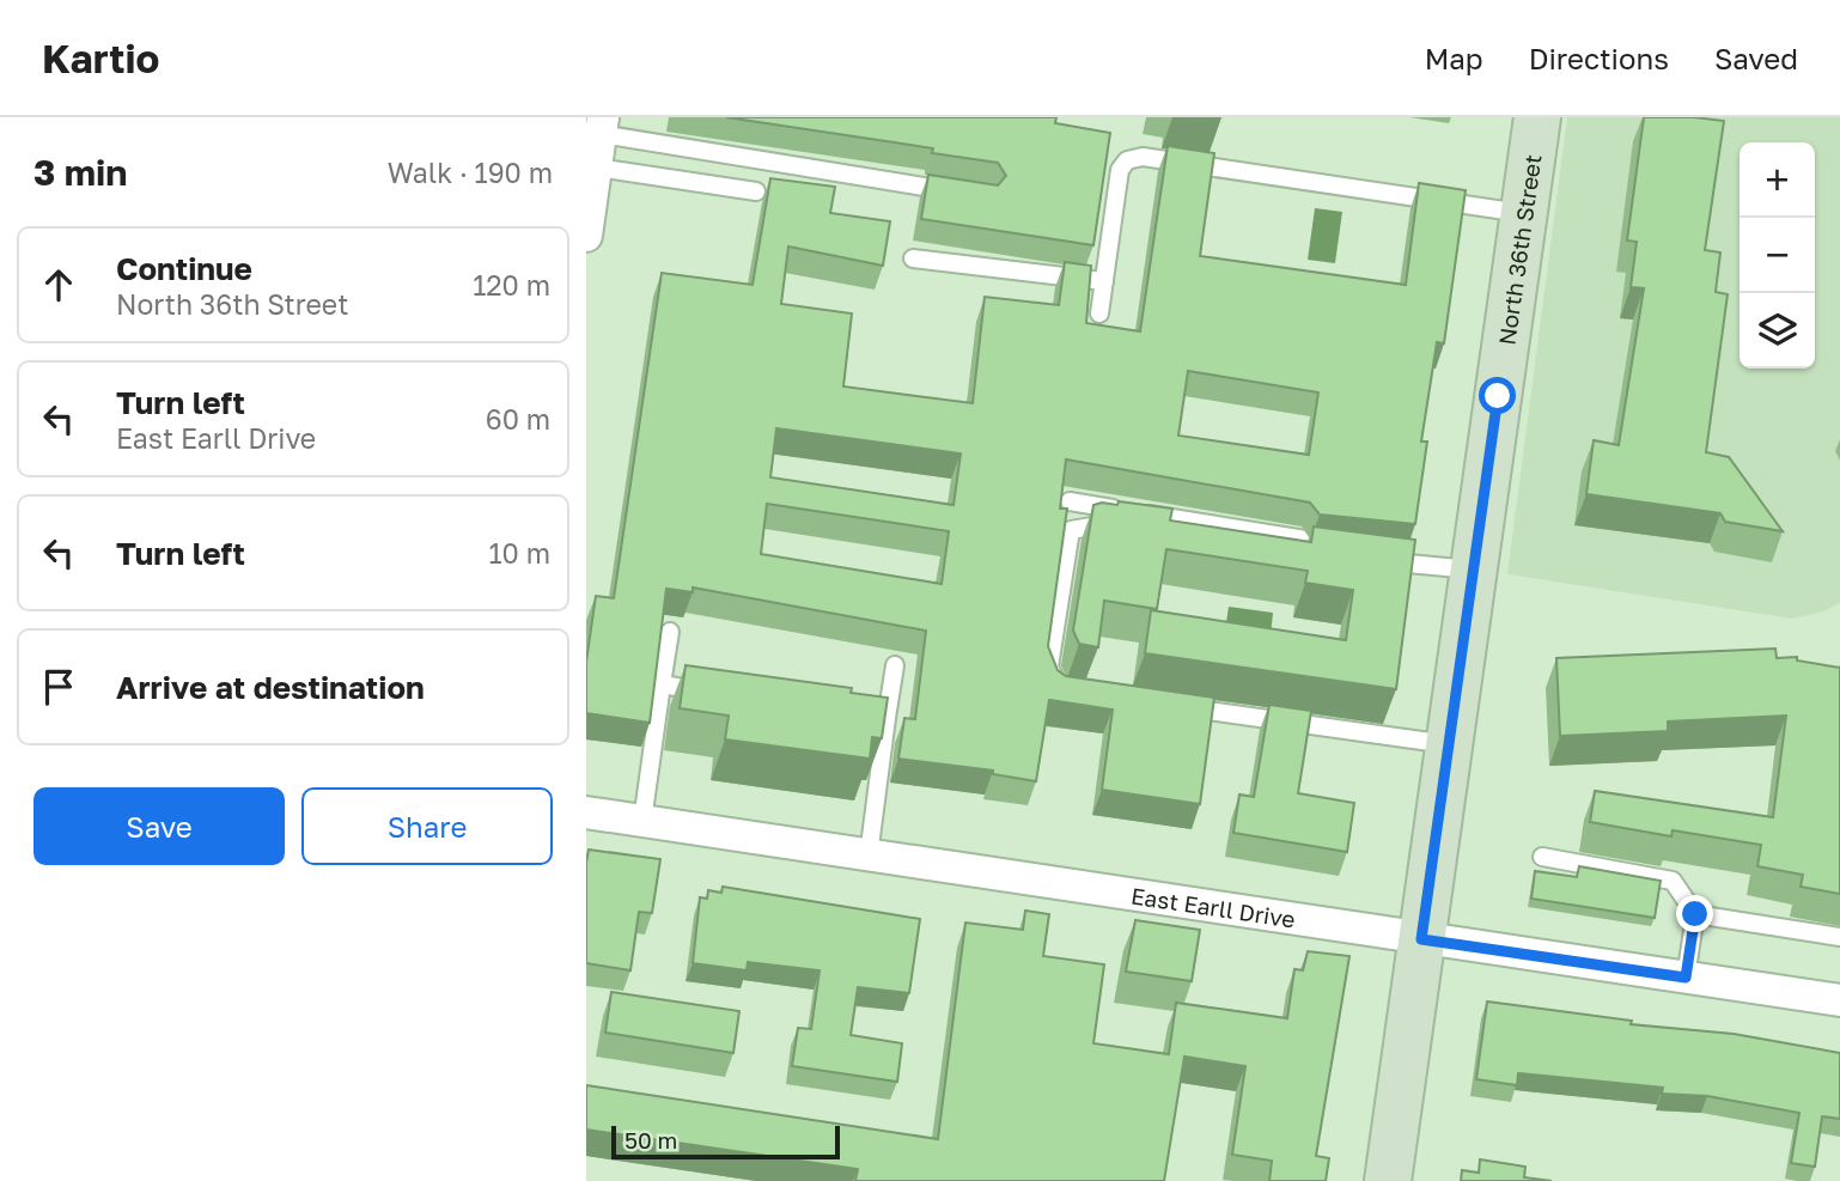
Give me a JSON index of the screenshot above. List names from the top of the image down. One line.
{"streets":{"main road":["North 36th Street"],"street":["East Earll Drive"]},"crossings":[["North 36th Street","East Earll Drive"]],"scale_bar":"50 m","page":{"header":"Kartio","nav":["Map","Directions","Saved"],"heading":["3 min","Walk · 190 m"],"map_buttons":["+","−"],"list":[["Continue","North 36th Street","120 m"],["Turn left","East Earll Drive","60 m"],["Turn left","10 m"],"Arrive at destination"],"buttons":["Save","Share"],"scale":"50 m"}}
